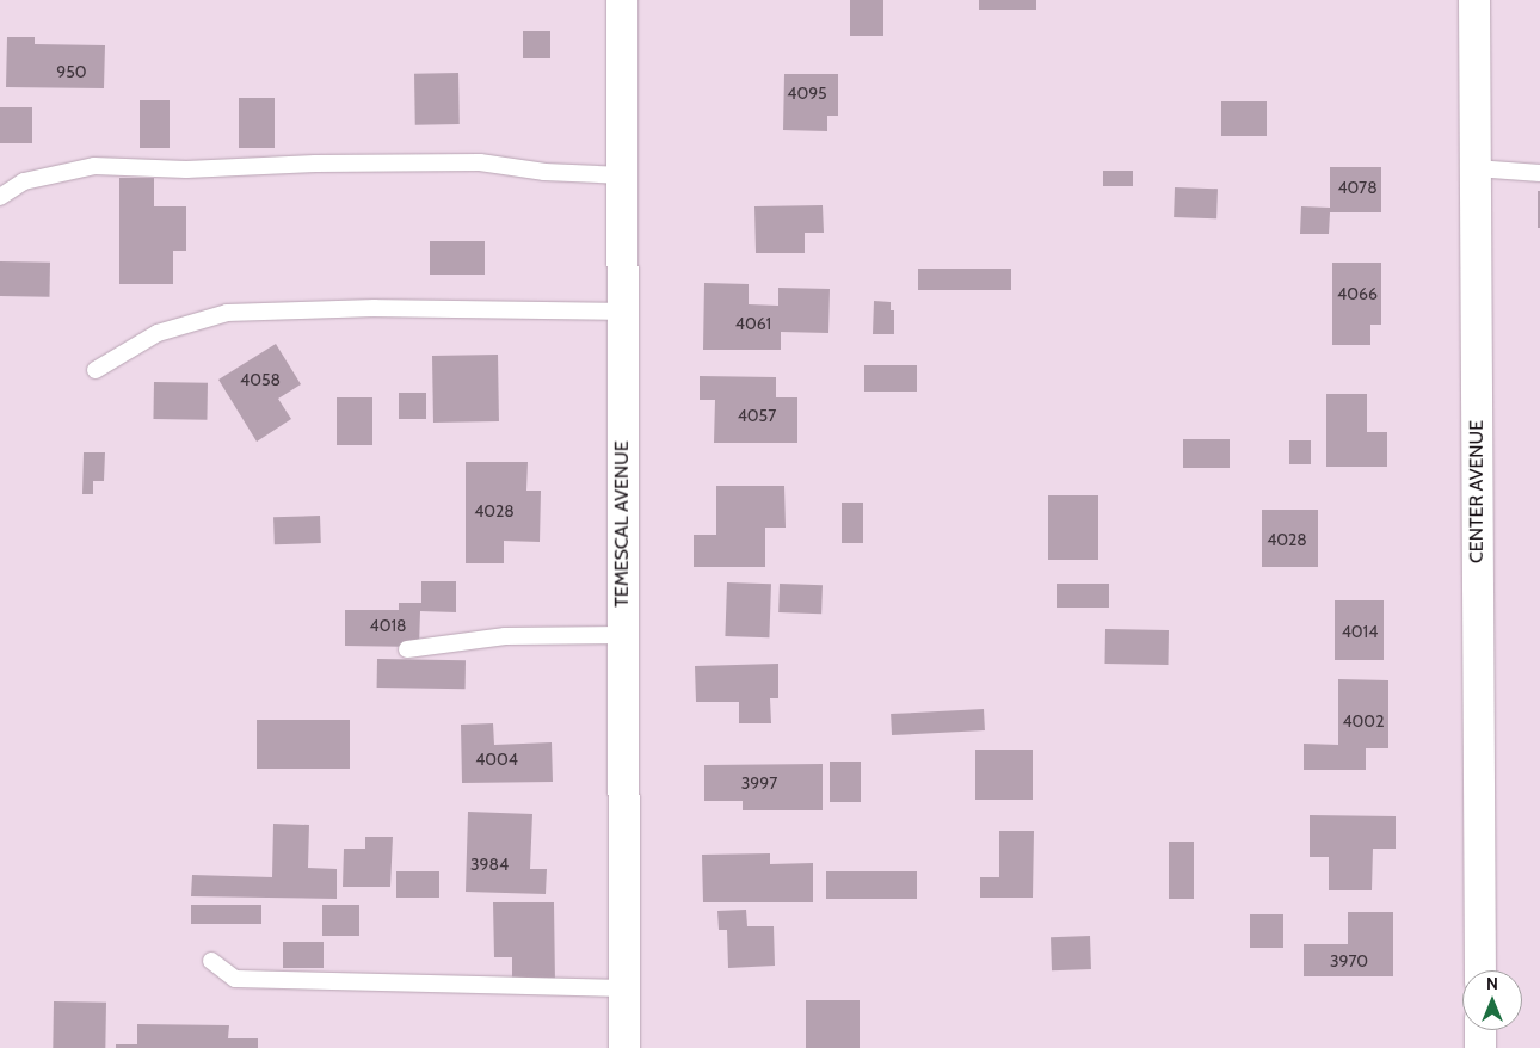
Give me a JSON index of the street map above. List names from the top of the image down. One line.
{"streets":{"street":["CENTER AVENUE","TEMESCAL AVENUE"]},"house_numbers":["950","4095","4078","4066","4061","4058","4057","4028","4028","4018","4014","4002","4004","3997","3984","3970"],"north":"top"}
